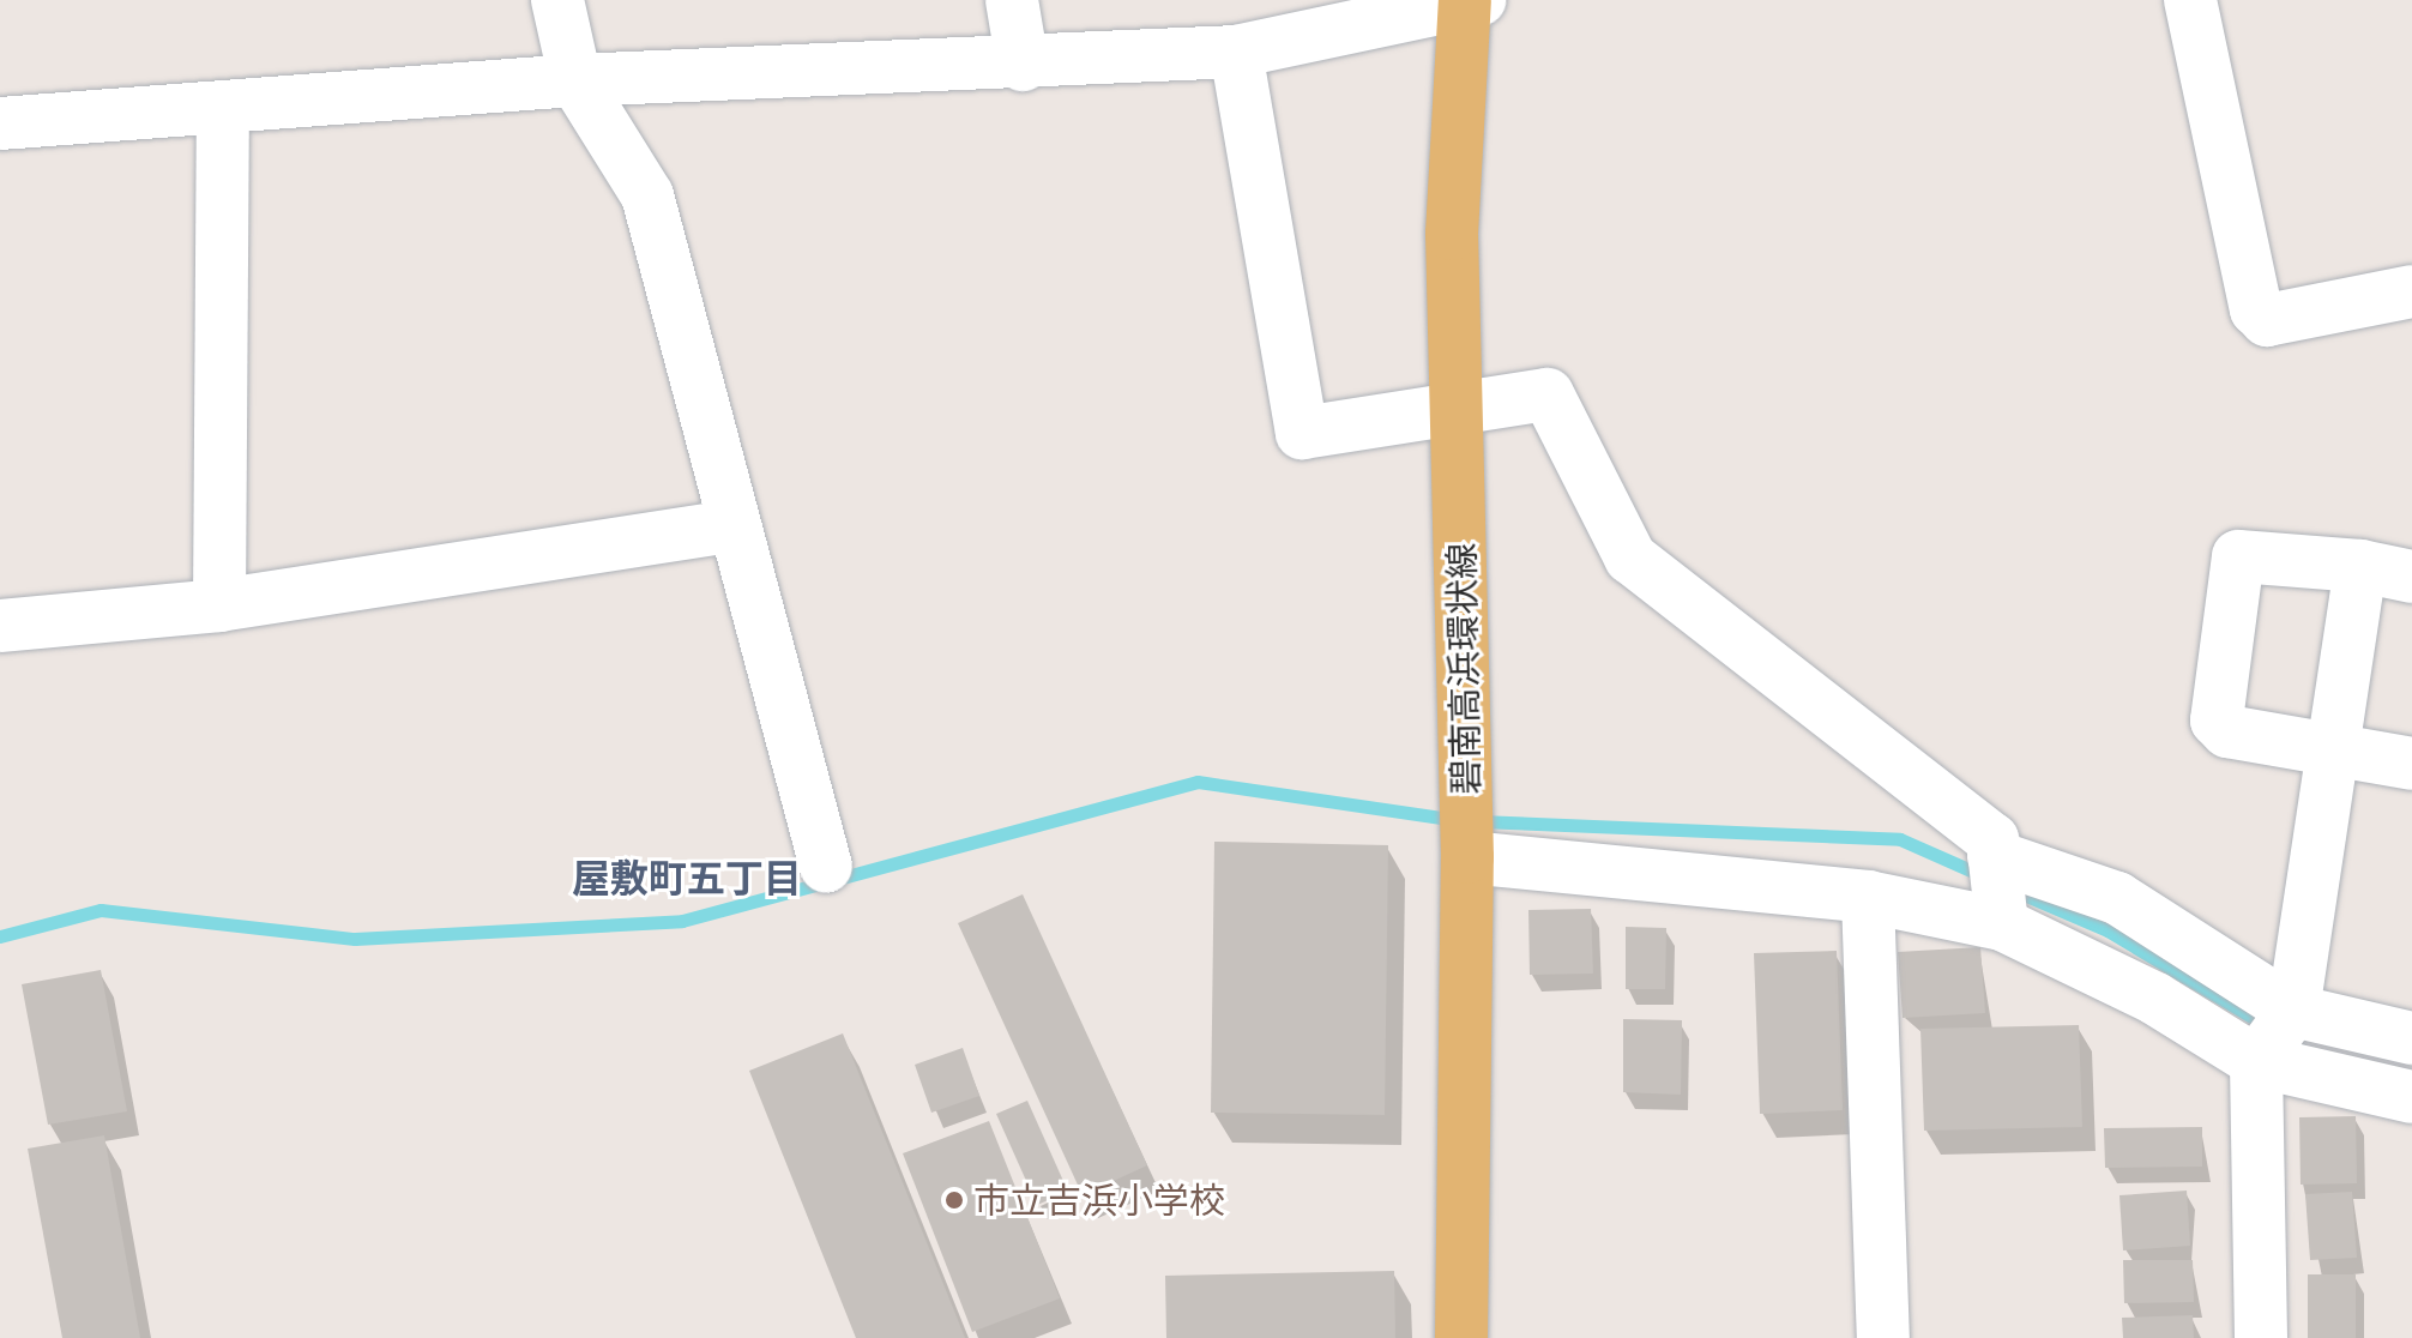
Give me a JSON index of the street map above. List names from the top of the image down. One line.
{"streets":{"main road":["碧南高浜環状線"]},"districts":["屋敷町五丁目"],"places":["市立吉浜小学校"]}
